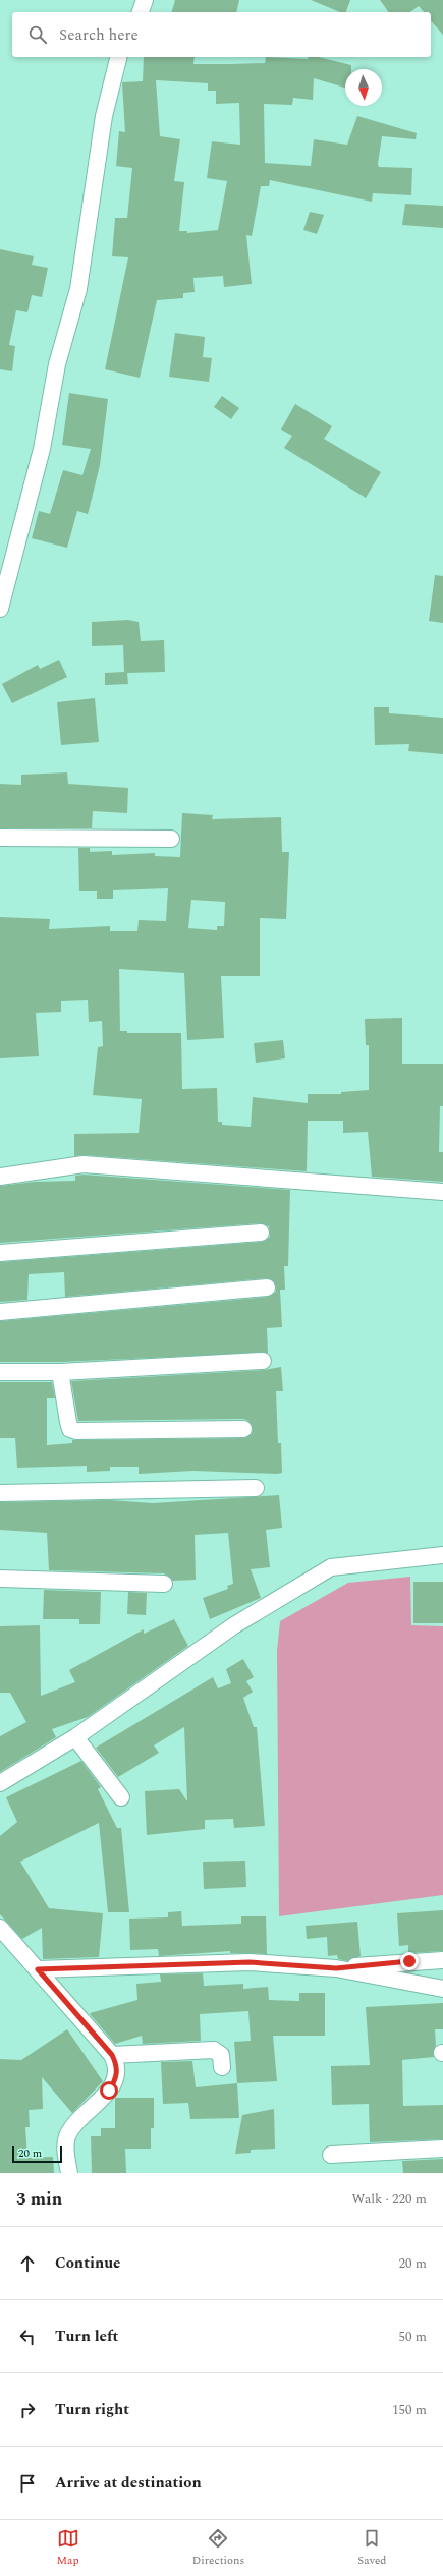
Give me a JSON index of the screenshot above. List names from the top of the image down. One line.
{"scale_bar":"20 m","north":"bottom","page":{"search":"Search here","scale":"20 m","heading":["3 min","Walk · 220 m"],"list":[["Continue","20 m"],["Turn left","50 m"],["Turn right","150 m"],"Arrive at destination"],"nav":["Map","Directions","Saved"]}}
